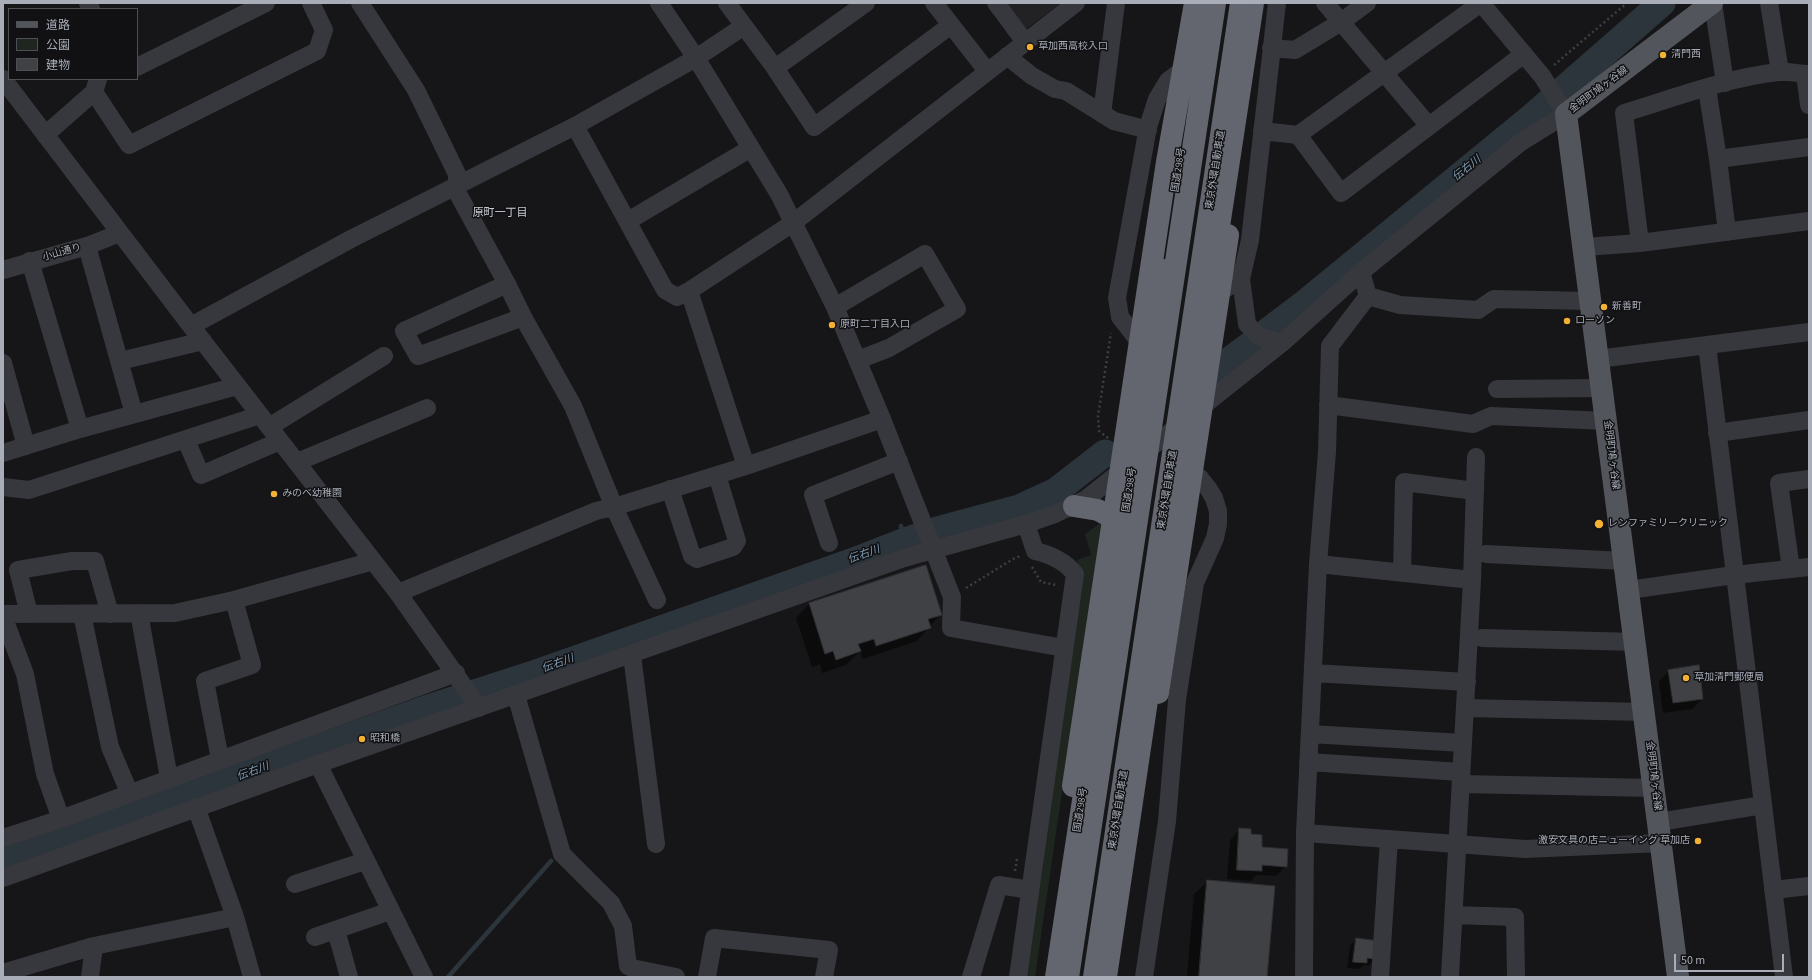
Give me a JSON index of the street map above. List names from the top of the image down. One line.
{"streets":{"highway":["国道298号","東京外環自動車道"],"main road":["金明町鳩ヶ谷線"],"street":["小山通り"]},"districts":["原町一丁目"],"water":["伝右川"],"places":["草加西高校入口","清門西","新善町","ローソン","原町二丁目入口","みのべ幼稚園","レンファミリークリニック","草加清門郵便局","昭和橋","激安文具の店ニューイング 草加店"],"legend":["道路","公園","建物"],"scale_bar":"50 m"}
